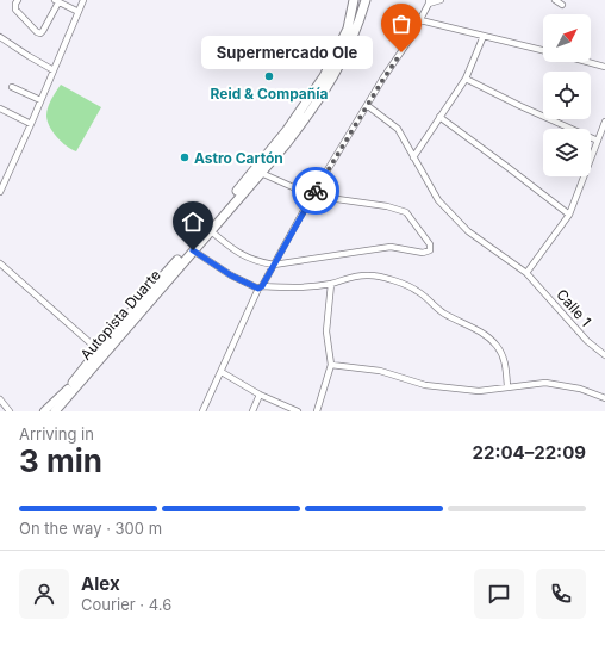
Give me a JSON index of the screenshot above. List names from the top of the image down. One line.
{"streets":{"highway":["Autopista Duarte"],"street":["Calle 1"]},"places":["Supermercado Ole","Reid & Compañía","Astro Cartón"],"north":"top right","page":{"bubble":"Supermercado Ole","heading":["3 min","Arriving in","22:04–22:09"],"panel":["Alex","Courier · 4.6"],"bar":"On the way · 300 m"}}
